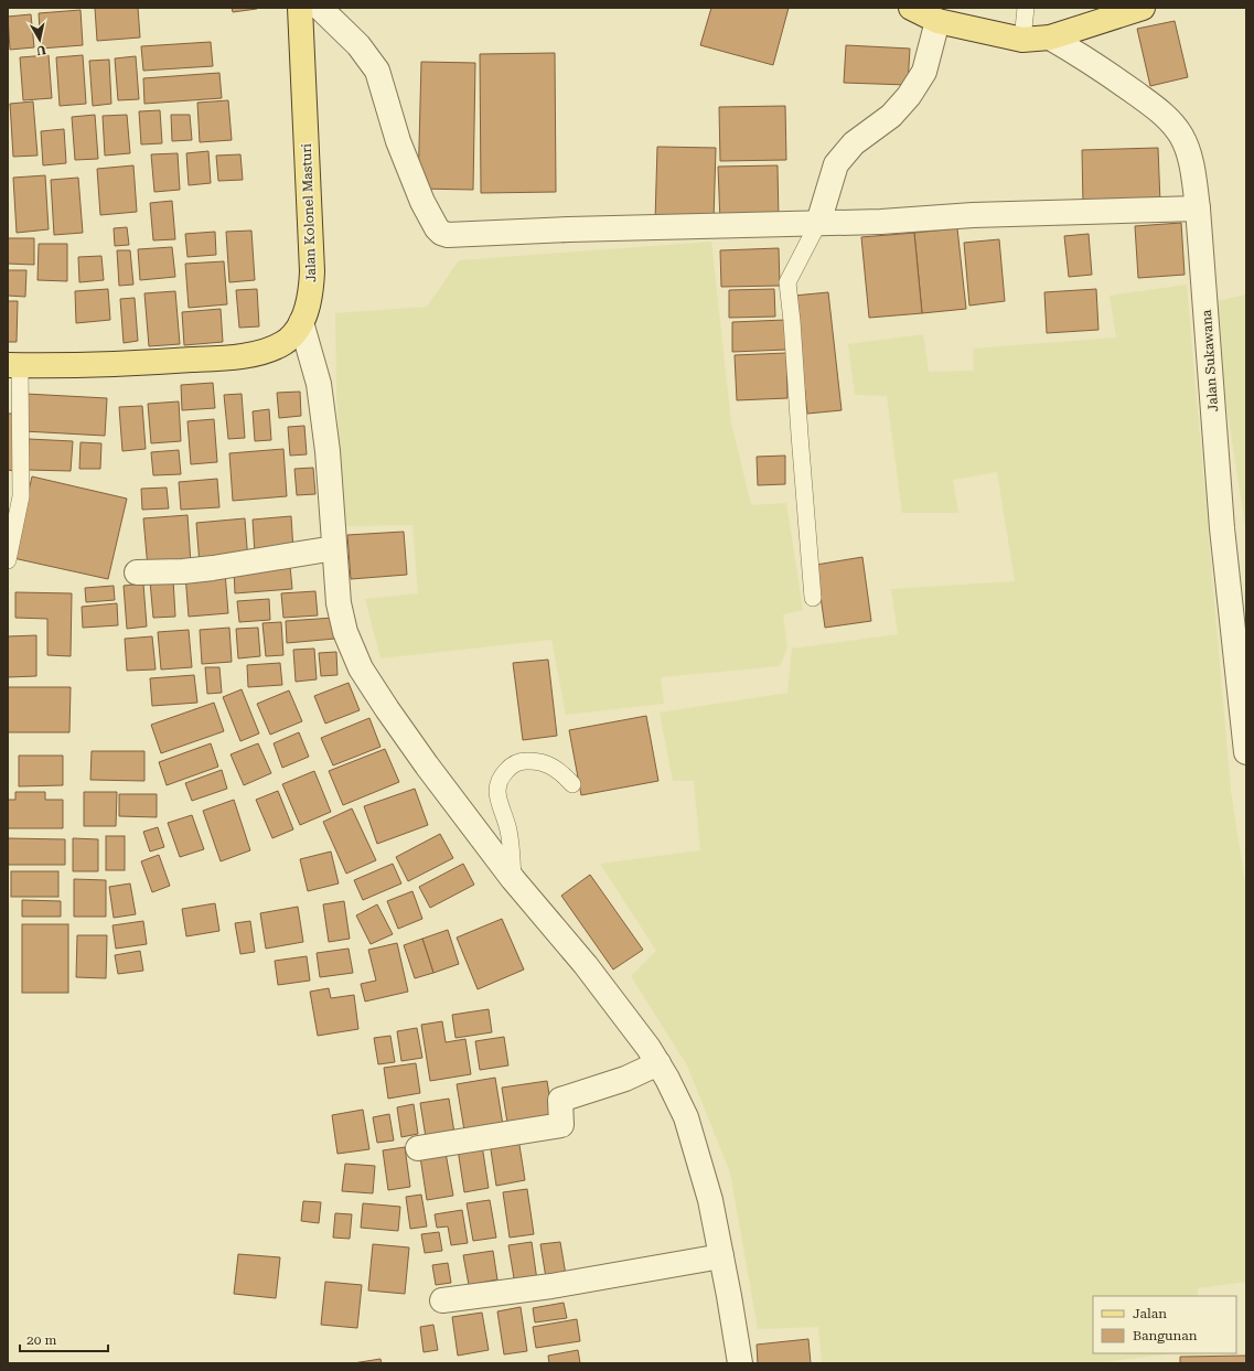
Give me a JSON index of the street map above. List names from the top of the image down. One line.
{"streets":{"main road":["Jalan Kolonel Masturi"],"street":["Jalan Sukawana"]},"legend":["Jalan","Bangunan"],"scale_bar":"20 m","north":"bottom"}
